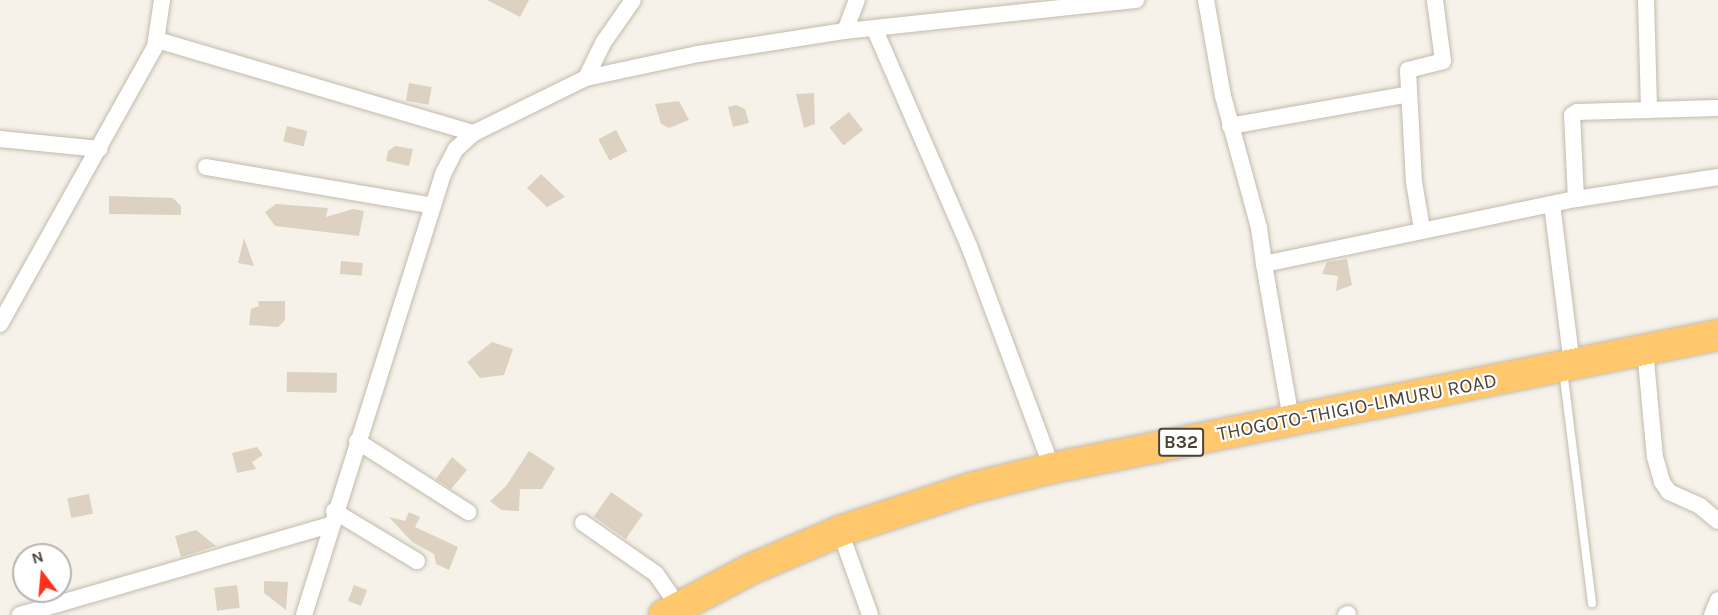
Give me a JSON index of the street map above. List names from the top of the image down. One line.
{"streets":{"highway":["THOGOTO-THIGIO-LIMURU ROAD","B32"]},"north":"top"}
